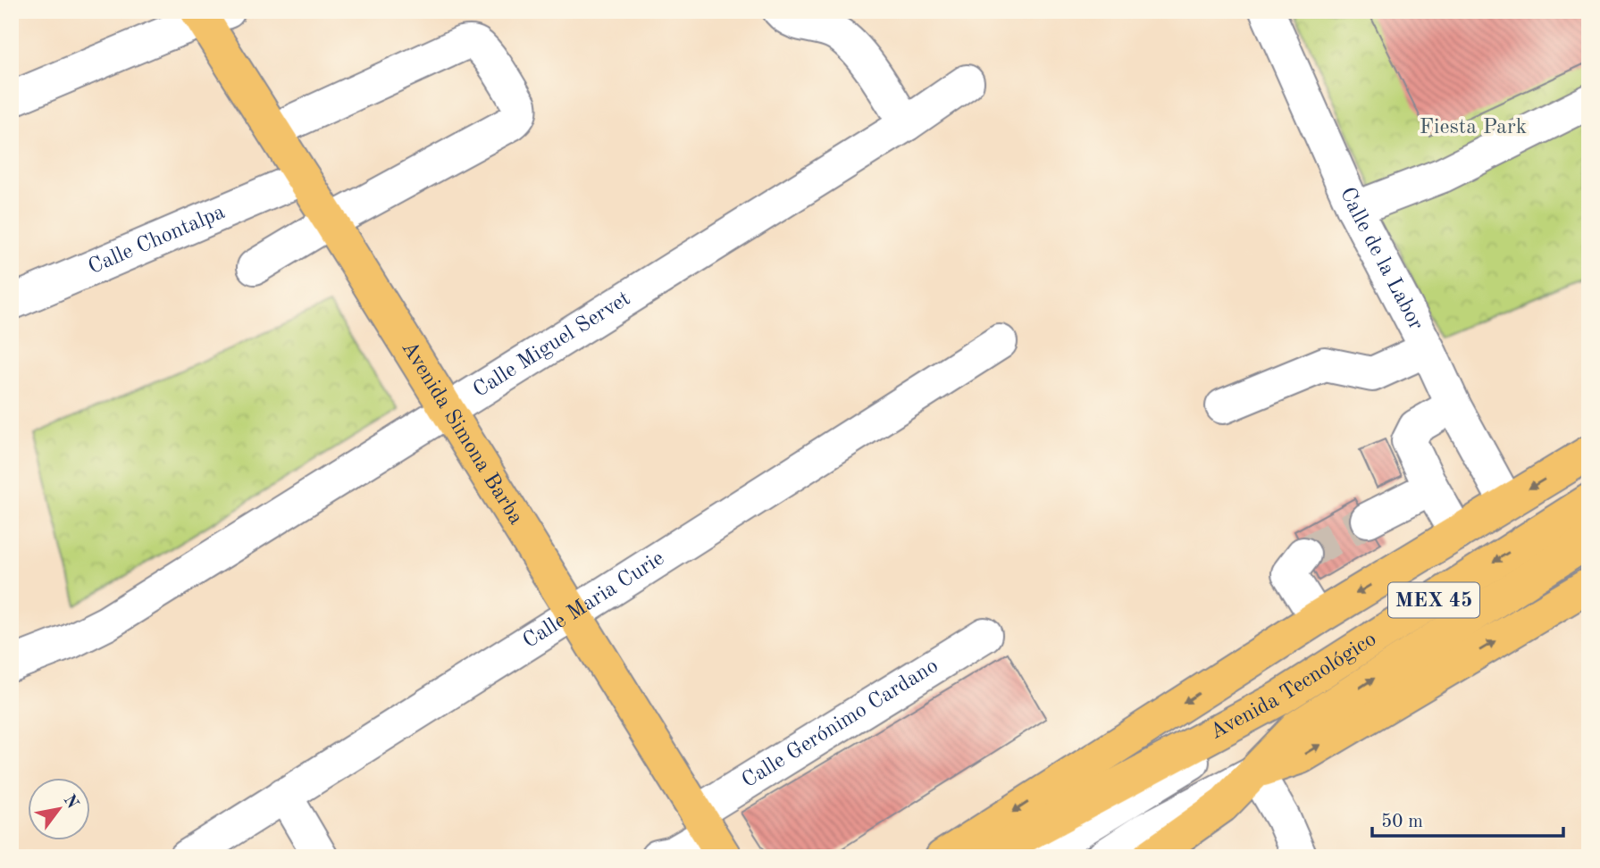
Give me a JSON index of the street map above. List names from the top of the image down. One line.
{"streets":{"main road":["Avenida Simona Barba","MEX 45","Avenida Tecnológico"],"street":["Calle Chontalpa","Calle de la Labor","Calle Miguel Servet","Calle Maria Curie","Calle Gerónimo Cardano"]},"crossings":[["Calle Chontalpa","Avenida Simona Barba"],["Calle Miguel Servet","Avenida Simona Barba"],["Avenida Simona Barba","Calle Maria Curie"],["Avenida Simona Barba","Calle Gerónimo Cardano"]],"parks":["Fiesta Park"],"scale_bar":"50 m","north":"top right"}
